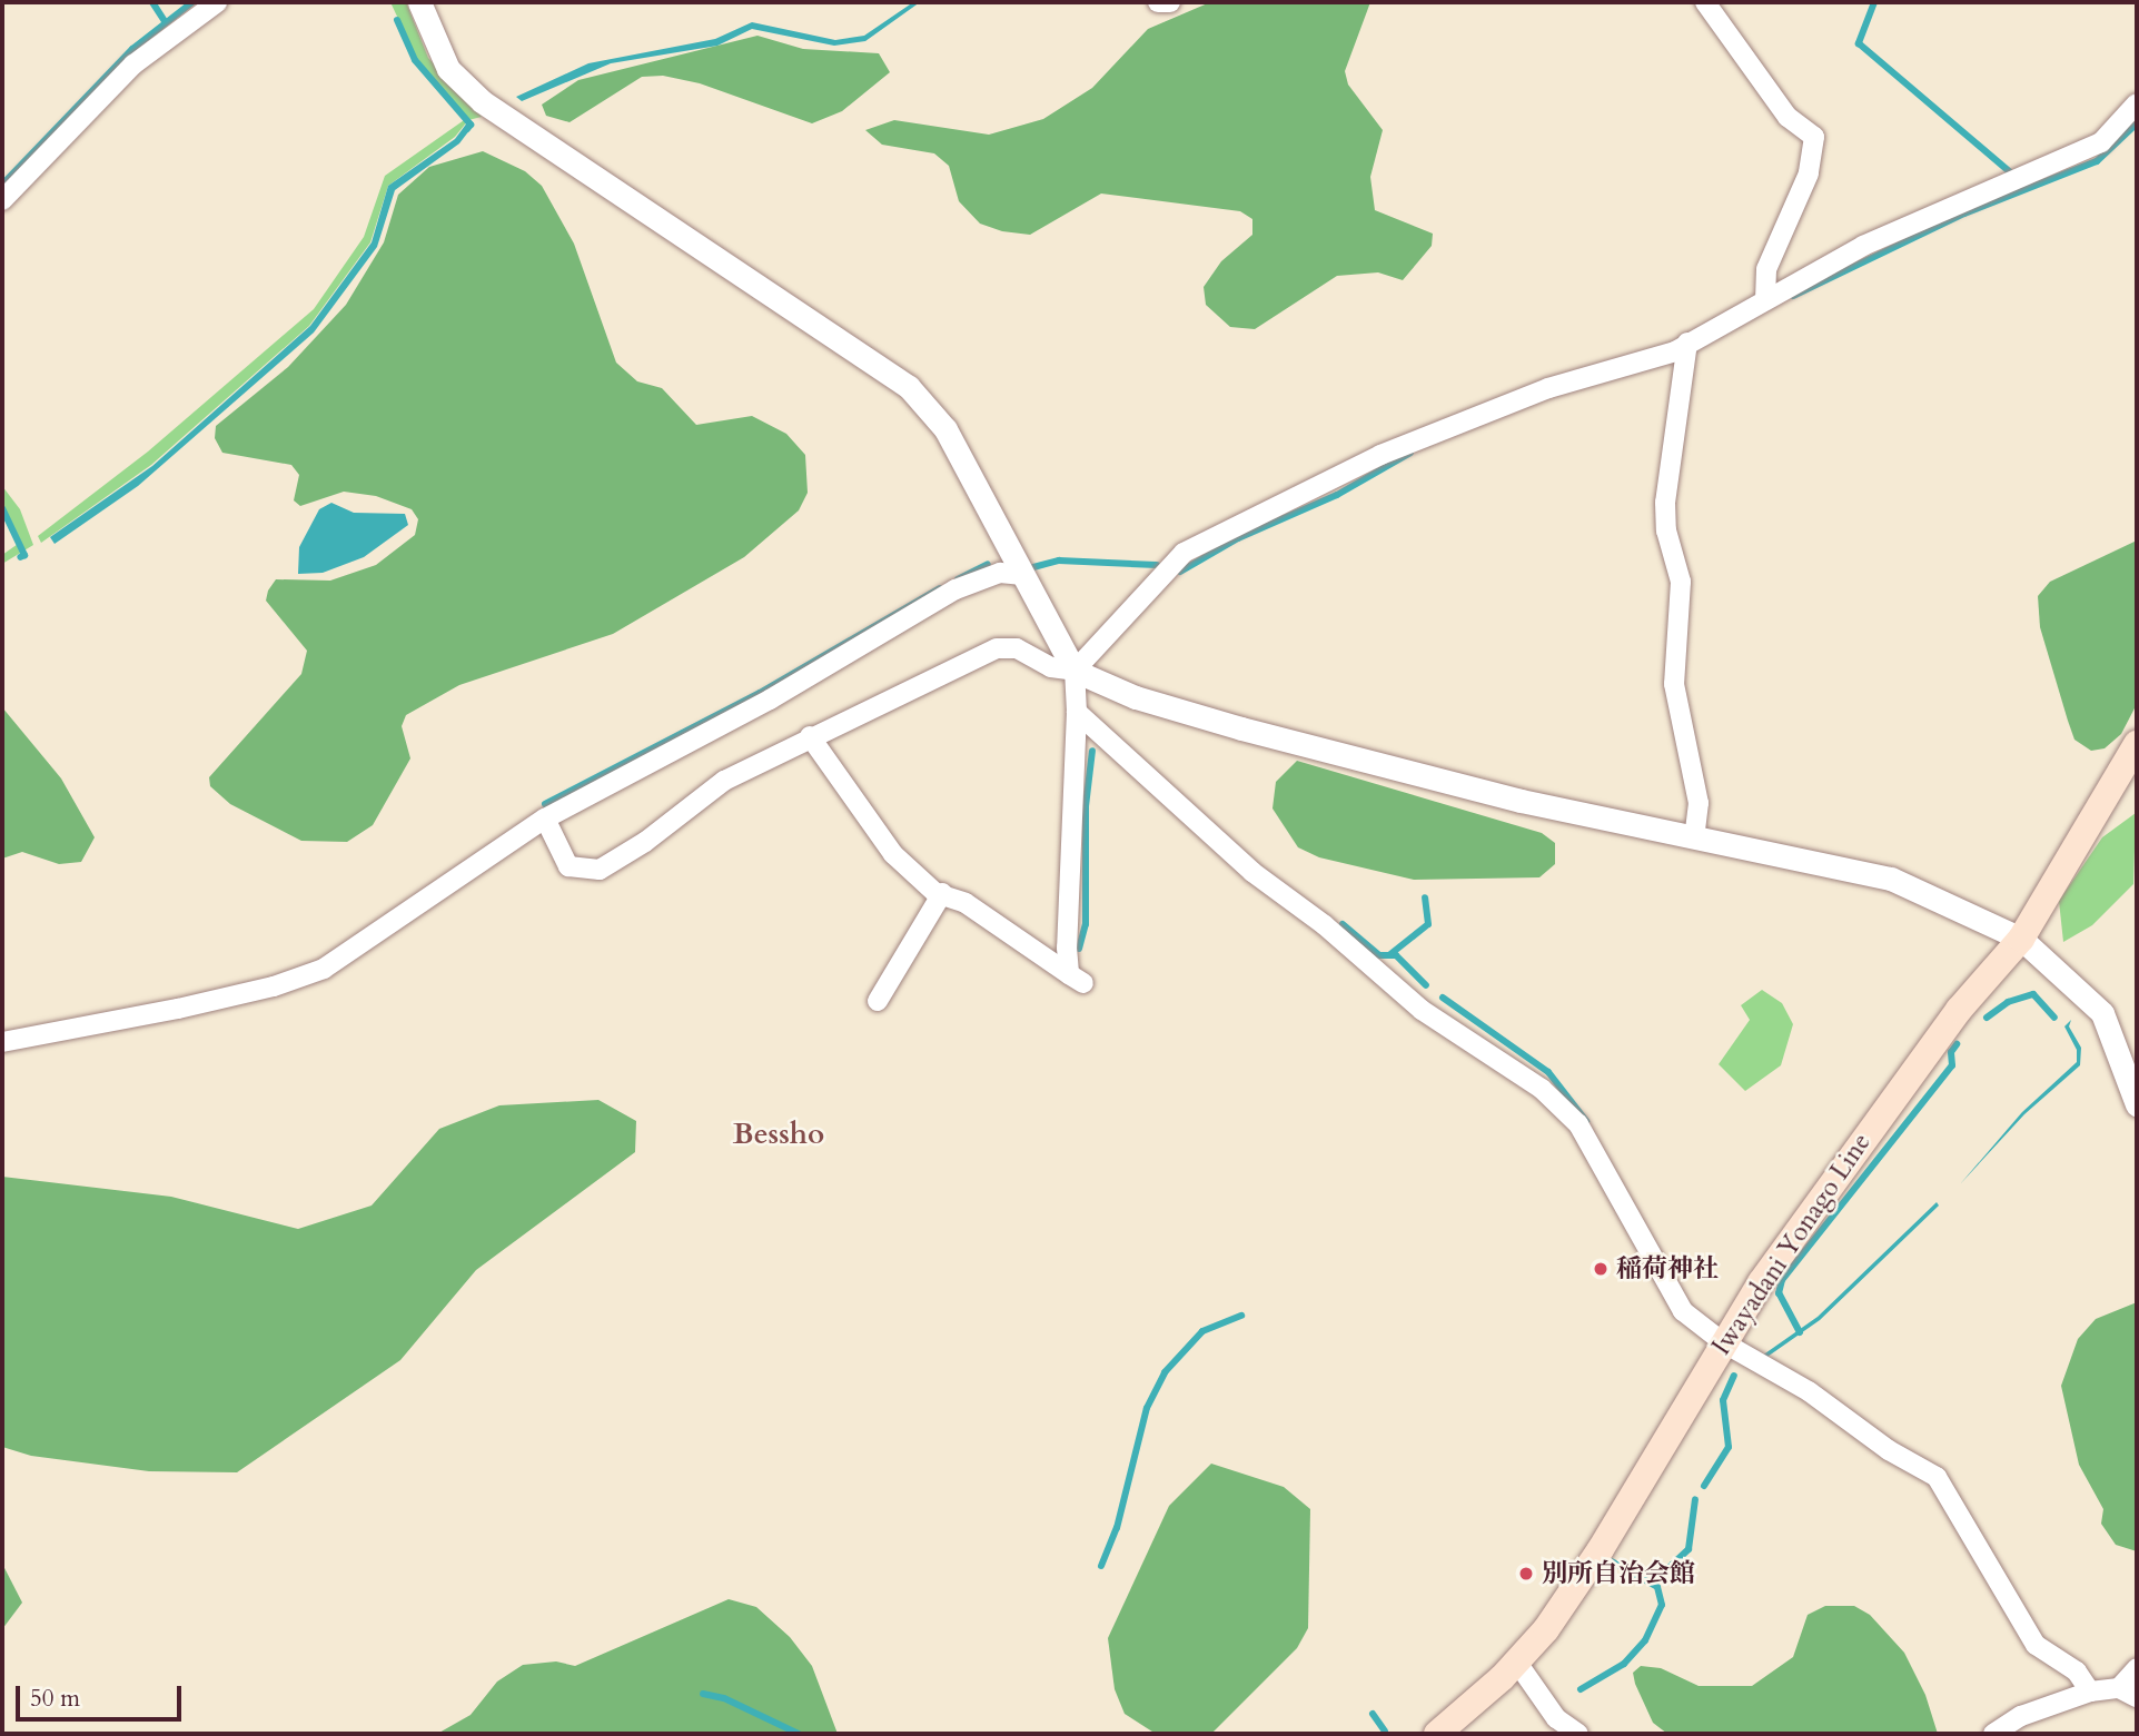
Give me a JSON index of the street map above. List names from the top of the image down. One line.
{"streets":{"main road":["Iwayadani Yonago Line"]},"districts":["Bessho"],"places":["稲荷神社","別所自治会館"],"scale_bar":"50 m"}
